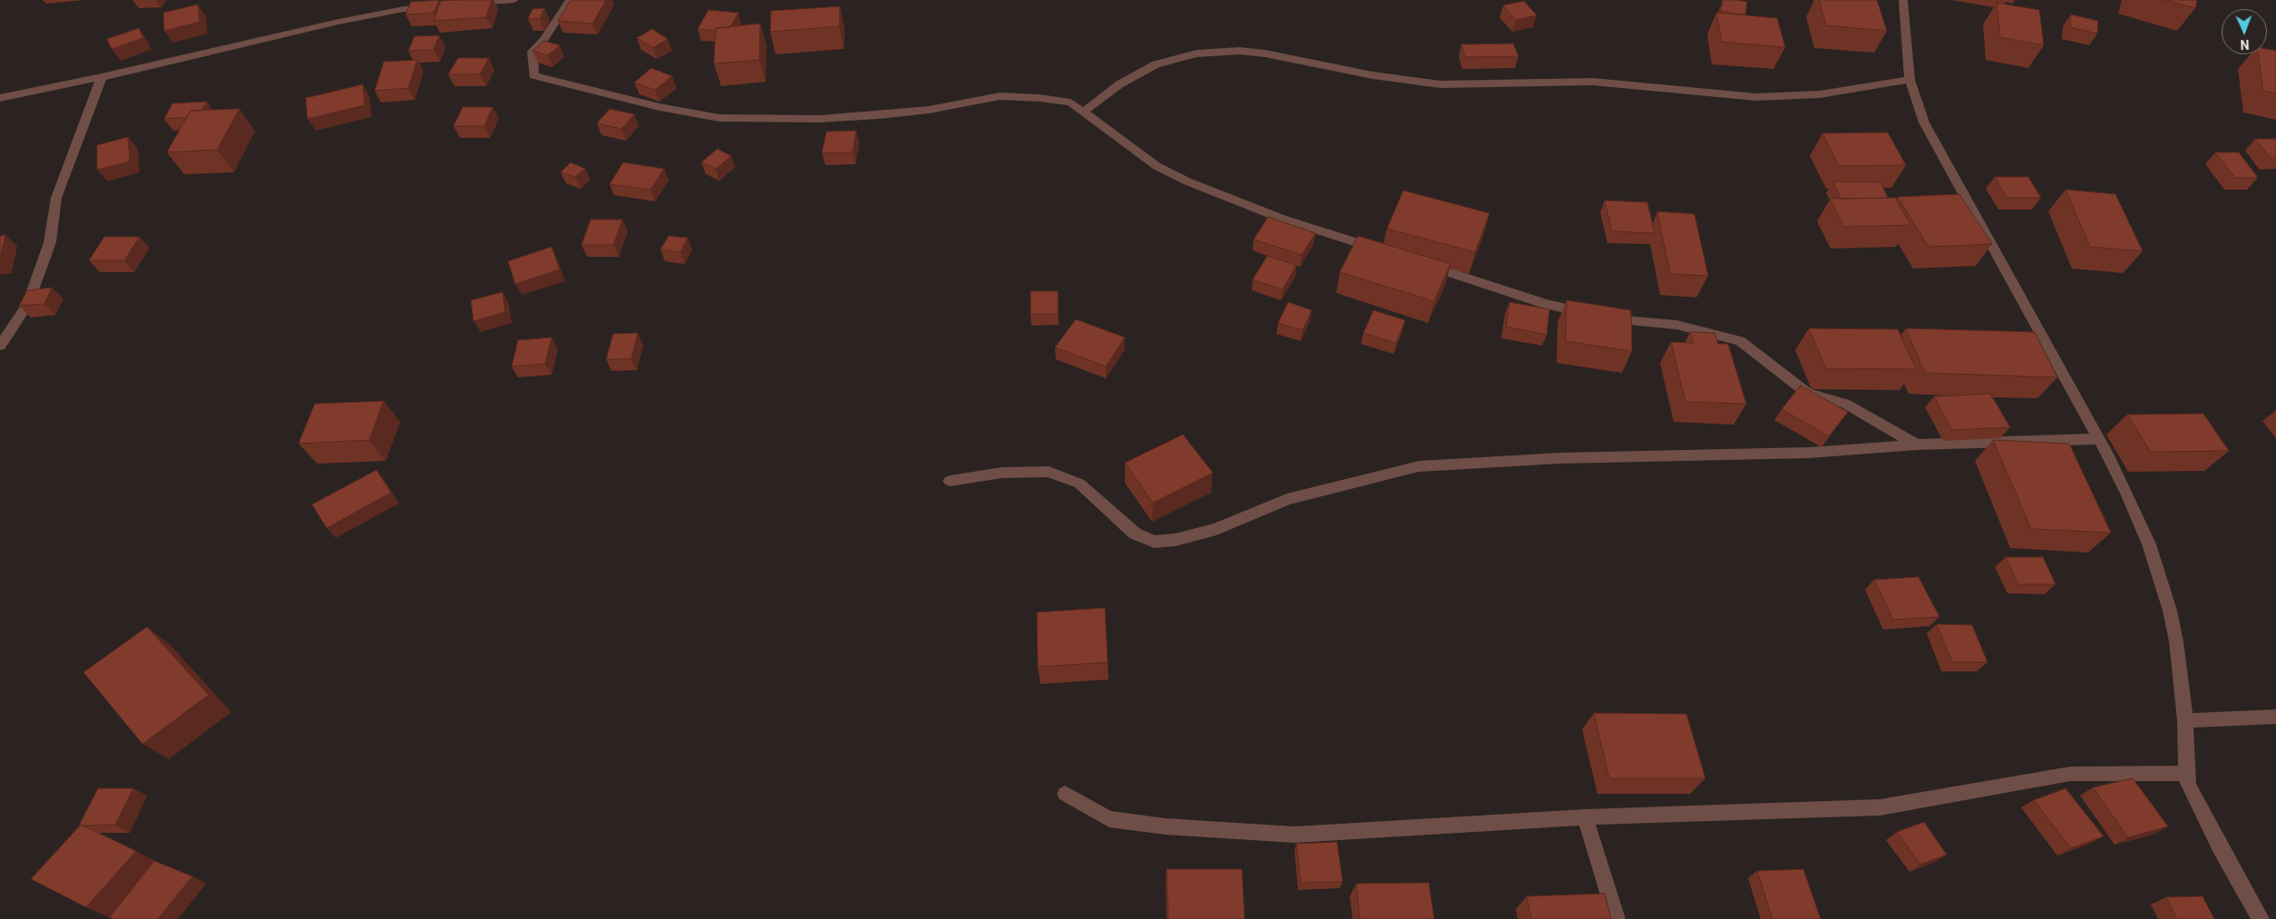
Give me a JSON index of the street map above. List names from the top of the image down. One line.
{"north":"bottom"}
